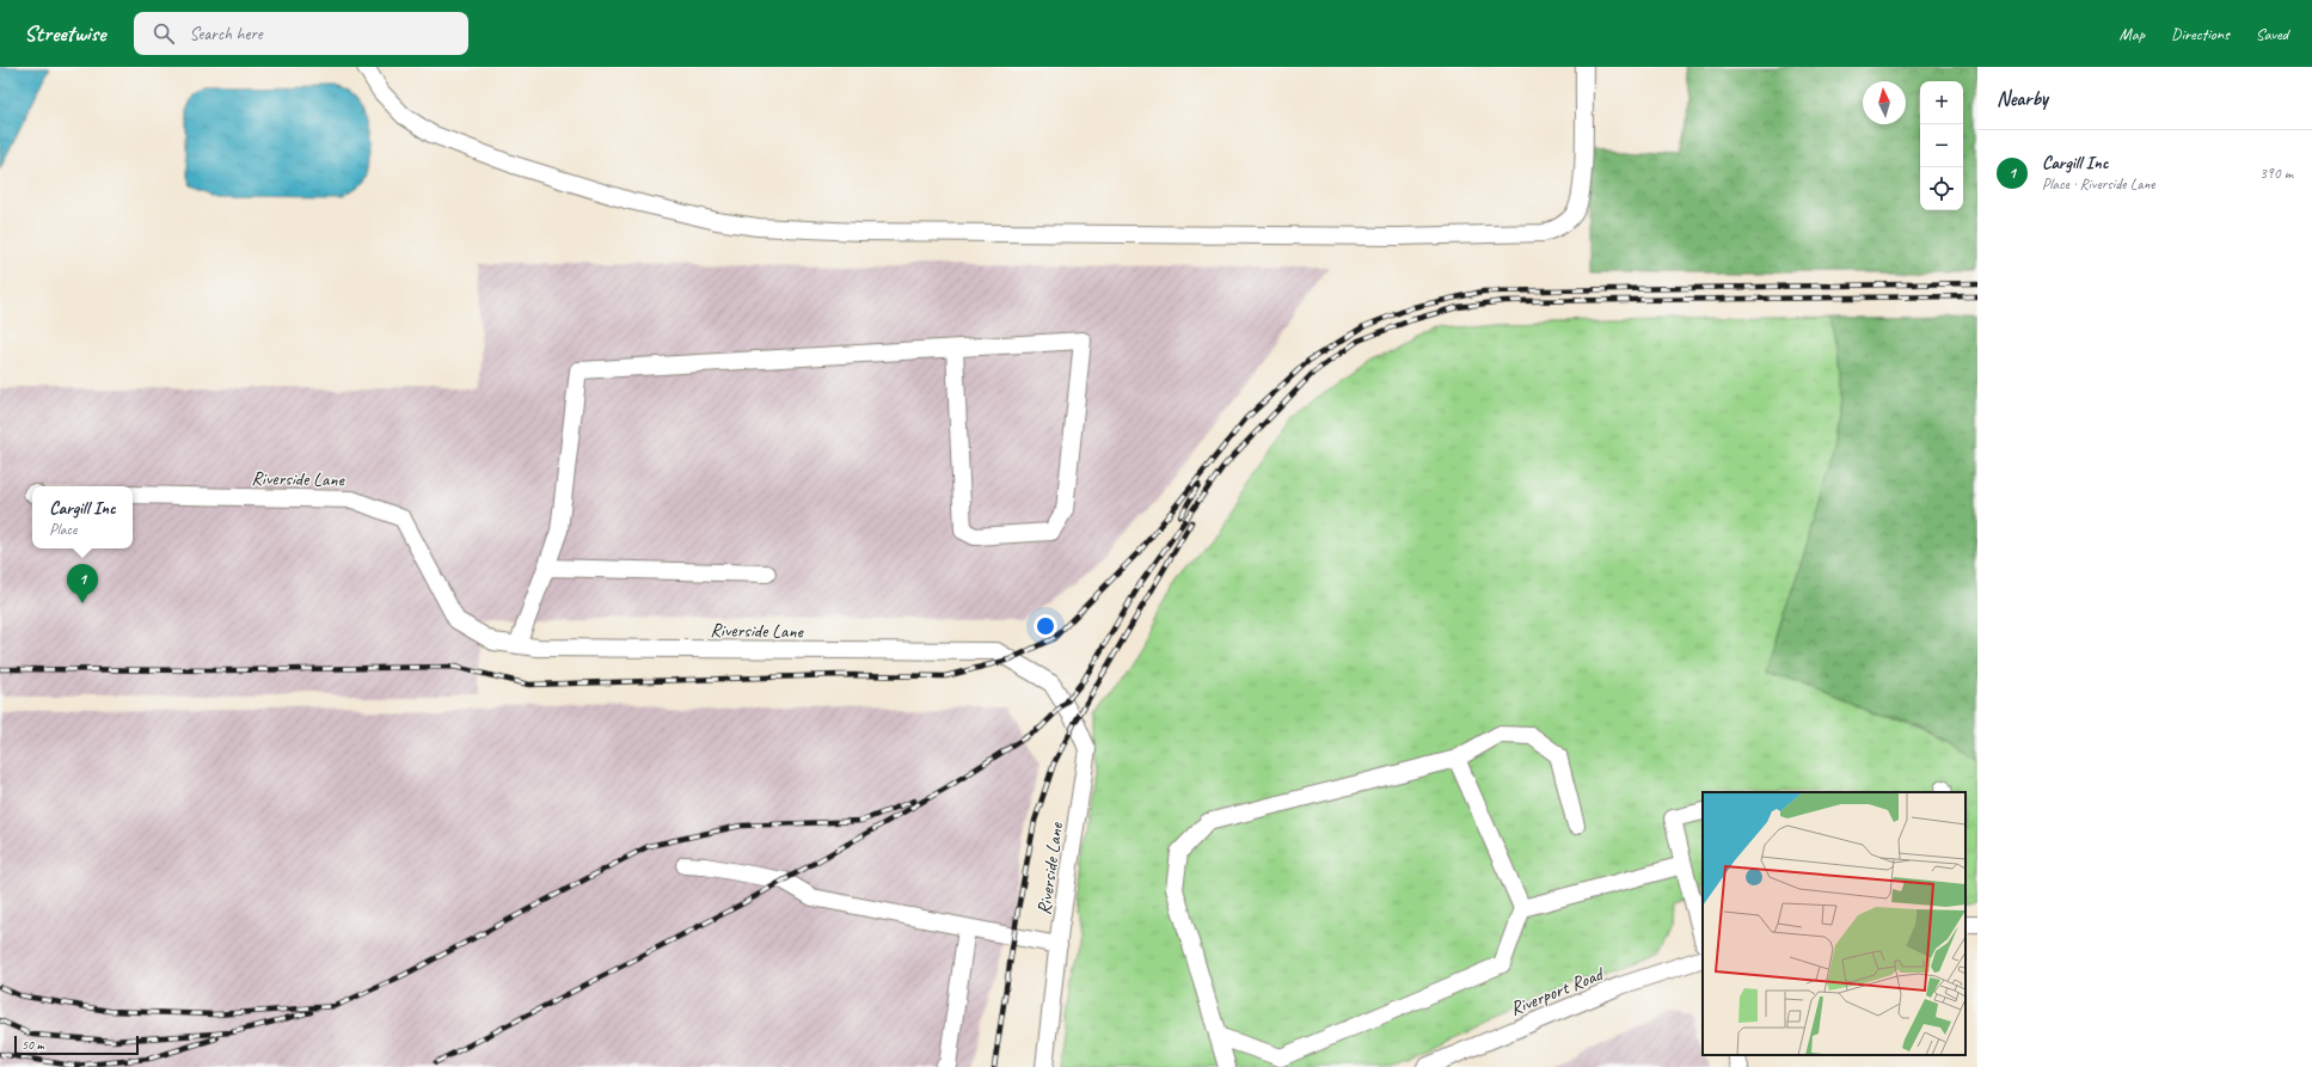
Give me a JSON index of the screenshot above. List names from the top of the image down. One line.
{"streets":{"street":["Riverside Lane","Riverport Road"]},"scale_bar":"50 m","north":"top","page":{"header":"Streetwise","search":"Search here","nav":["Map","Directions","Saved"],"heading":"Nearby","map_buttons":["+","−"],"list":[{"mark":"1","name":"Cargill Inc","note":"Place · Riverside Lane","value":"390 m"}],"popup":["Cargill Inc","Place"],"pins":"1","scale":"50 m"}}
